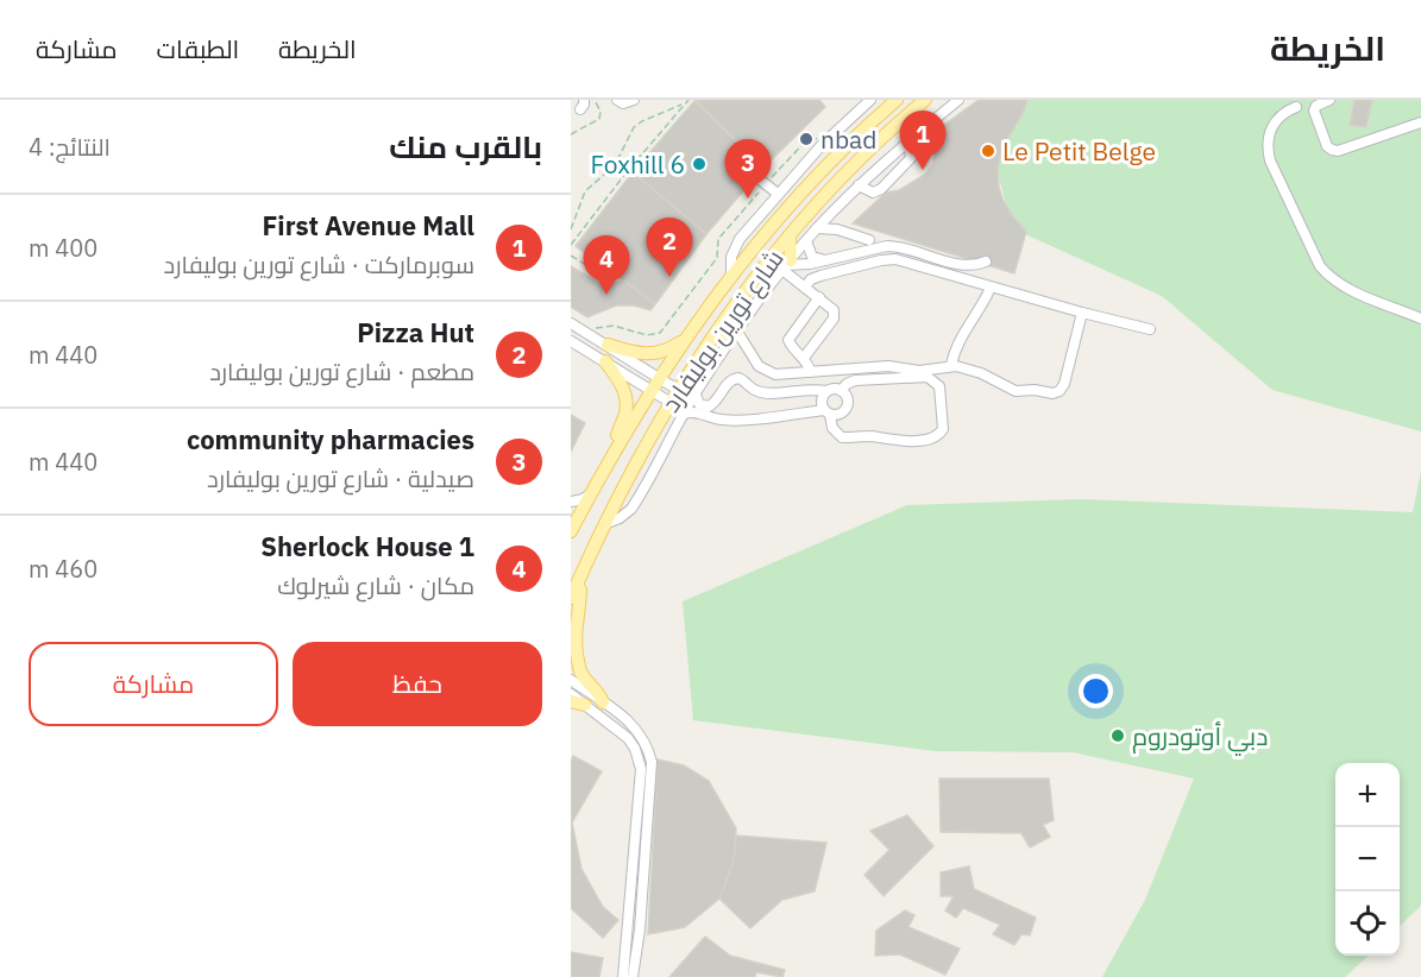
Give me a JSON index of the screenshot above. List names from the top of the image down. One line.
{"streets":{"main road":["شارع تورين بوليفارد"]},"places":["nbad","Le Petit Belge","Foxhill 6","دبي أوتودروم"],"page":{"header":"الخريطة","nav":["الخريطة","الطبقات","مشاركة"],"heading":["بالقرب منك","النتائج: 4"],"pins":["1","3","2","4"],"list":[{"mark":"1","name":"First Avenue Mall","note":"سوبرماركت · شارع تورين بوليفارد","value":"400 m"},{"mark":"2","name":"Pizza Hut","note":"مطعم · شارع تورين بوليفارد","value":"440 m"},{"mark":"3","name":"community pharmacies","note":"صيدلية · شارع تورين بوليفارد","value":"440 m"},{"mark":"4","name":"Sherlock House 1","note":"مكان · شارع شيرلوك","value":"460 m"}],"buttons":["حفظ","مشاركة"],"map_buttons":["+","−"]}}
